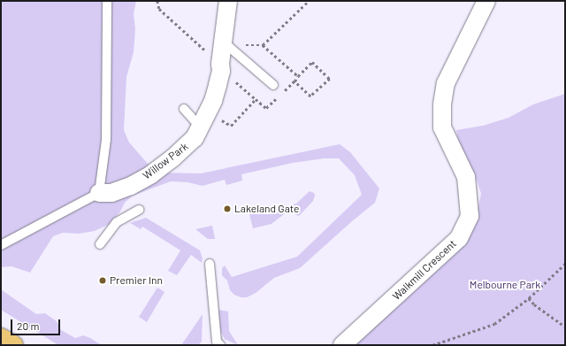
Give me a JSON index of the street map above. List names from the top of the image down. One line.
{"streets":{"street":["Willow Park","Walkmill Crescent"]},"parks":["Melbourne Park"],"places":["Lakeland Gate","Premier Inn"],"scale_bar":"20 m"}
